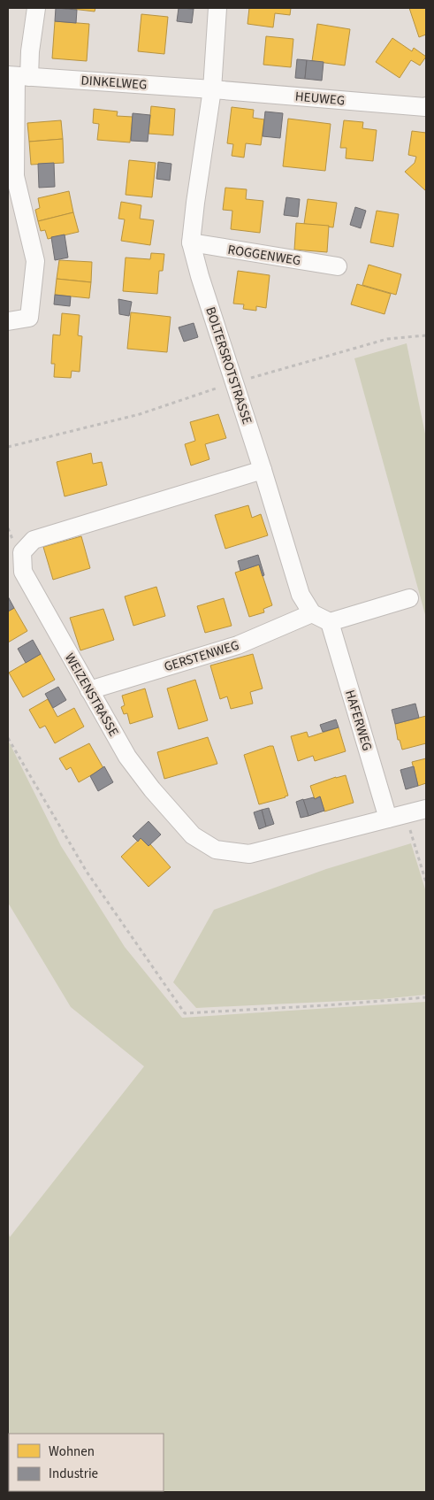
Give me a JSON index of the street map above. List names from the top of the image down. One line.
{"streets":{"street":["DINKELWEG","HEUWEG","ROGGENWEG","BOLTERSROTSTRASSE","GERSTENWEG","WEIZENSTRASSE","HAFERWEG"]},"crossings":[["DINKELWEG","HEUWEG"],["DINKELWEG","BOLTERSROTSTRASSE"],["HEUWEG","BOLTERSROTSTRASSE"],["ROGGENWEG","BOLTERSROTSTRASSE"],["BOLTERSROTSTRASSE","GERSTENWEG"],["BOLTERSROTSTRASSE","WEIZENSTRASSE"],["GERSTENWEG","WEIZENSTRASSE"],["WEIZENSTRASSE","HAFERWEG"]],"legend":["Wohnen","Industrie"]}
